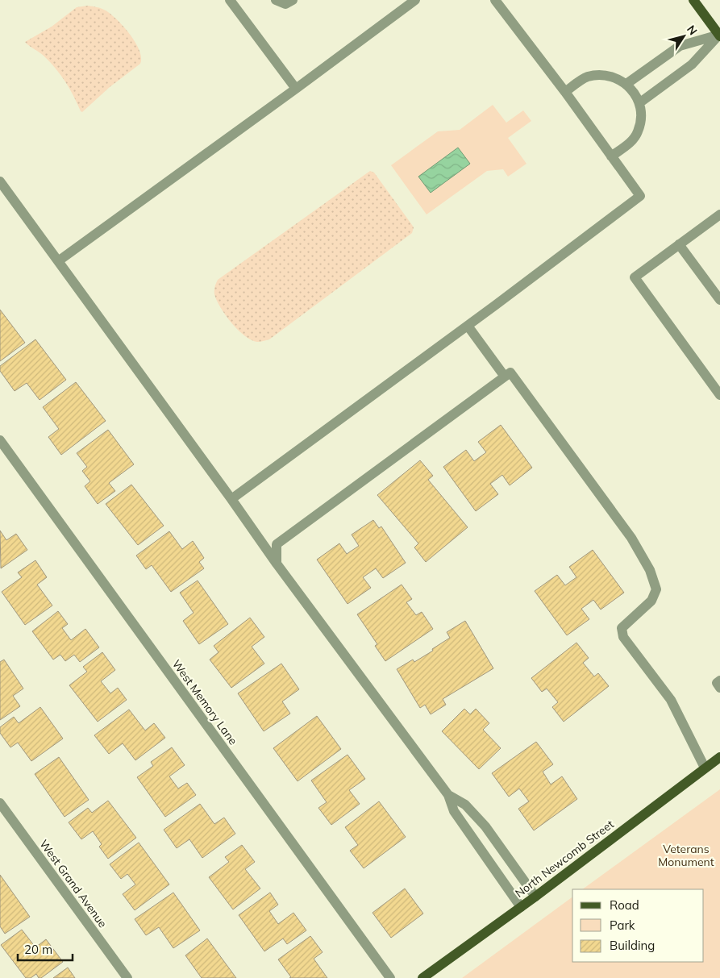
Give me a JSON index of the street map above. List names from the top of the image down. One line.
{"streets":{"main road":["North Newcomb Street"],"street":["West Memory Lane","West Grand Avenue"]},"parks":["Veterans Monument"],"legend":["Road","Park","Building"],"scale_bar":"20 m","north":"top right"}
